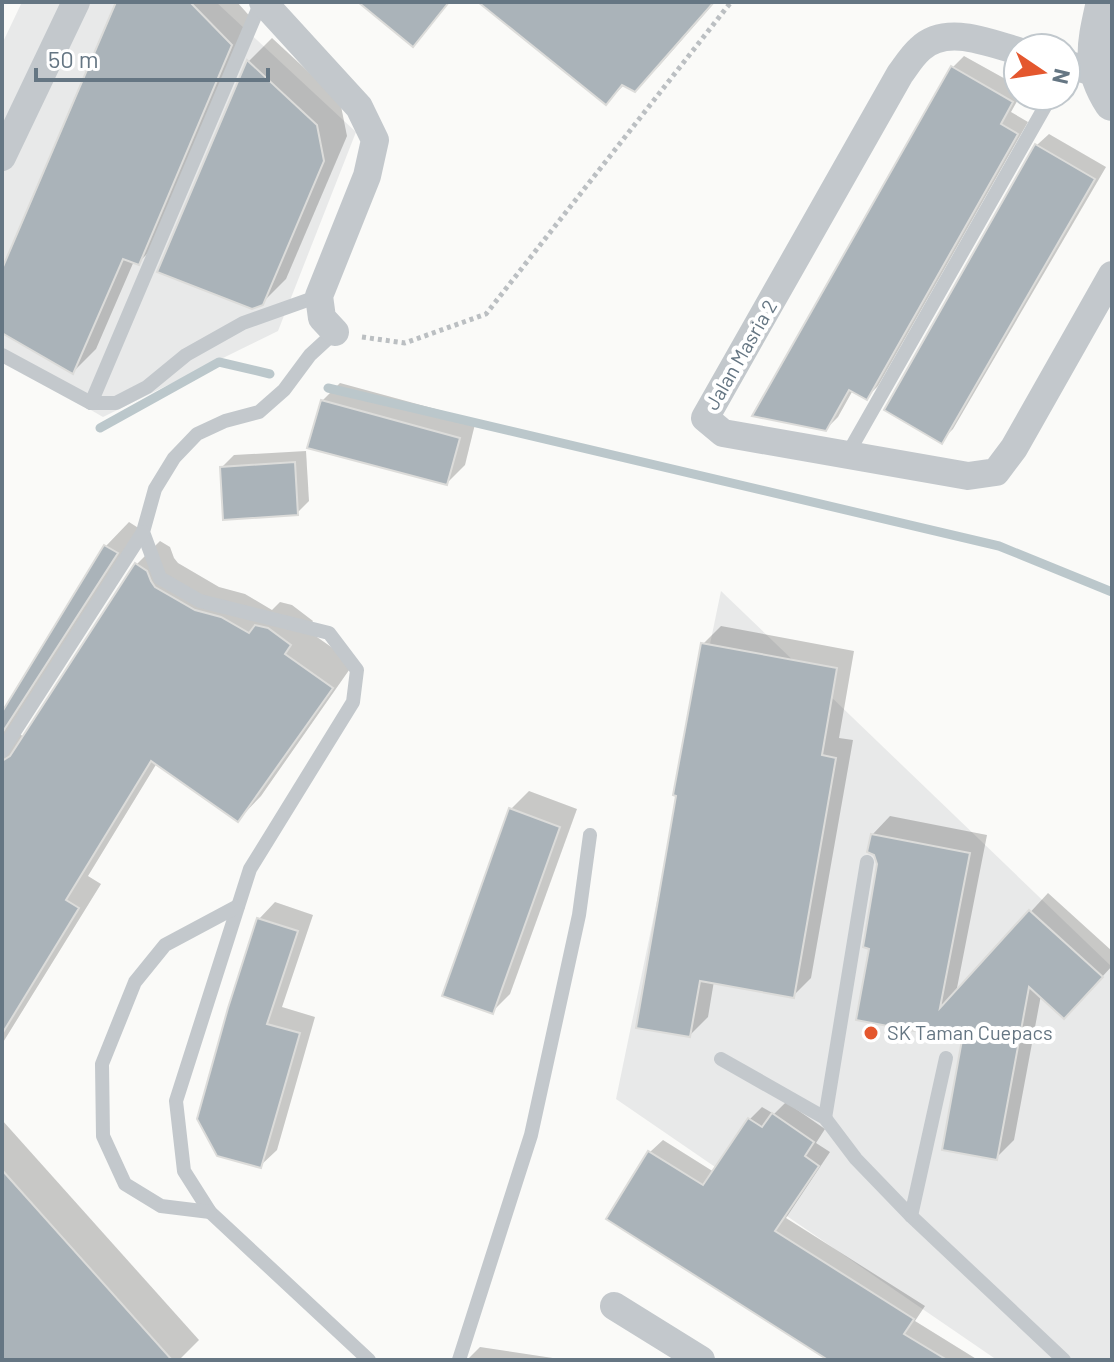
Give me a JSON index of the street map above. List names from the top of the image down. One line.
{"streets":{"street":["Jalan Masria 2"]},"places":["SK Taman Cuepacs"],"scale_bar":"50 m","north":"right"}
